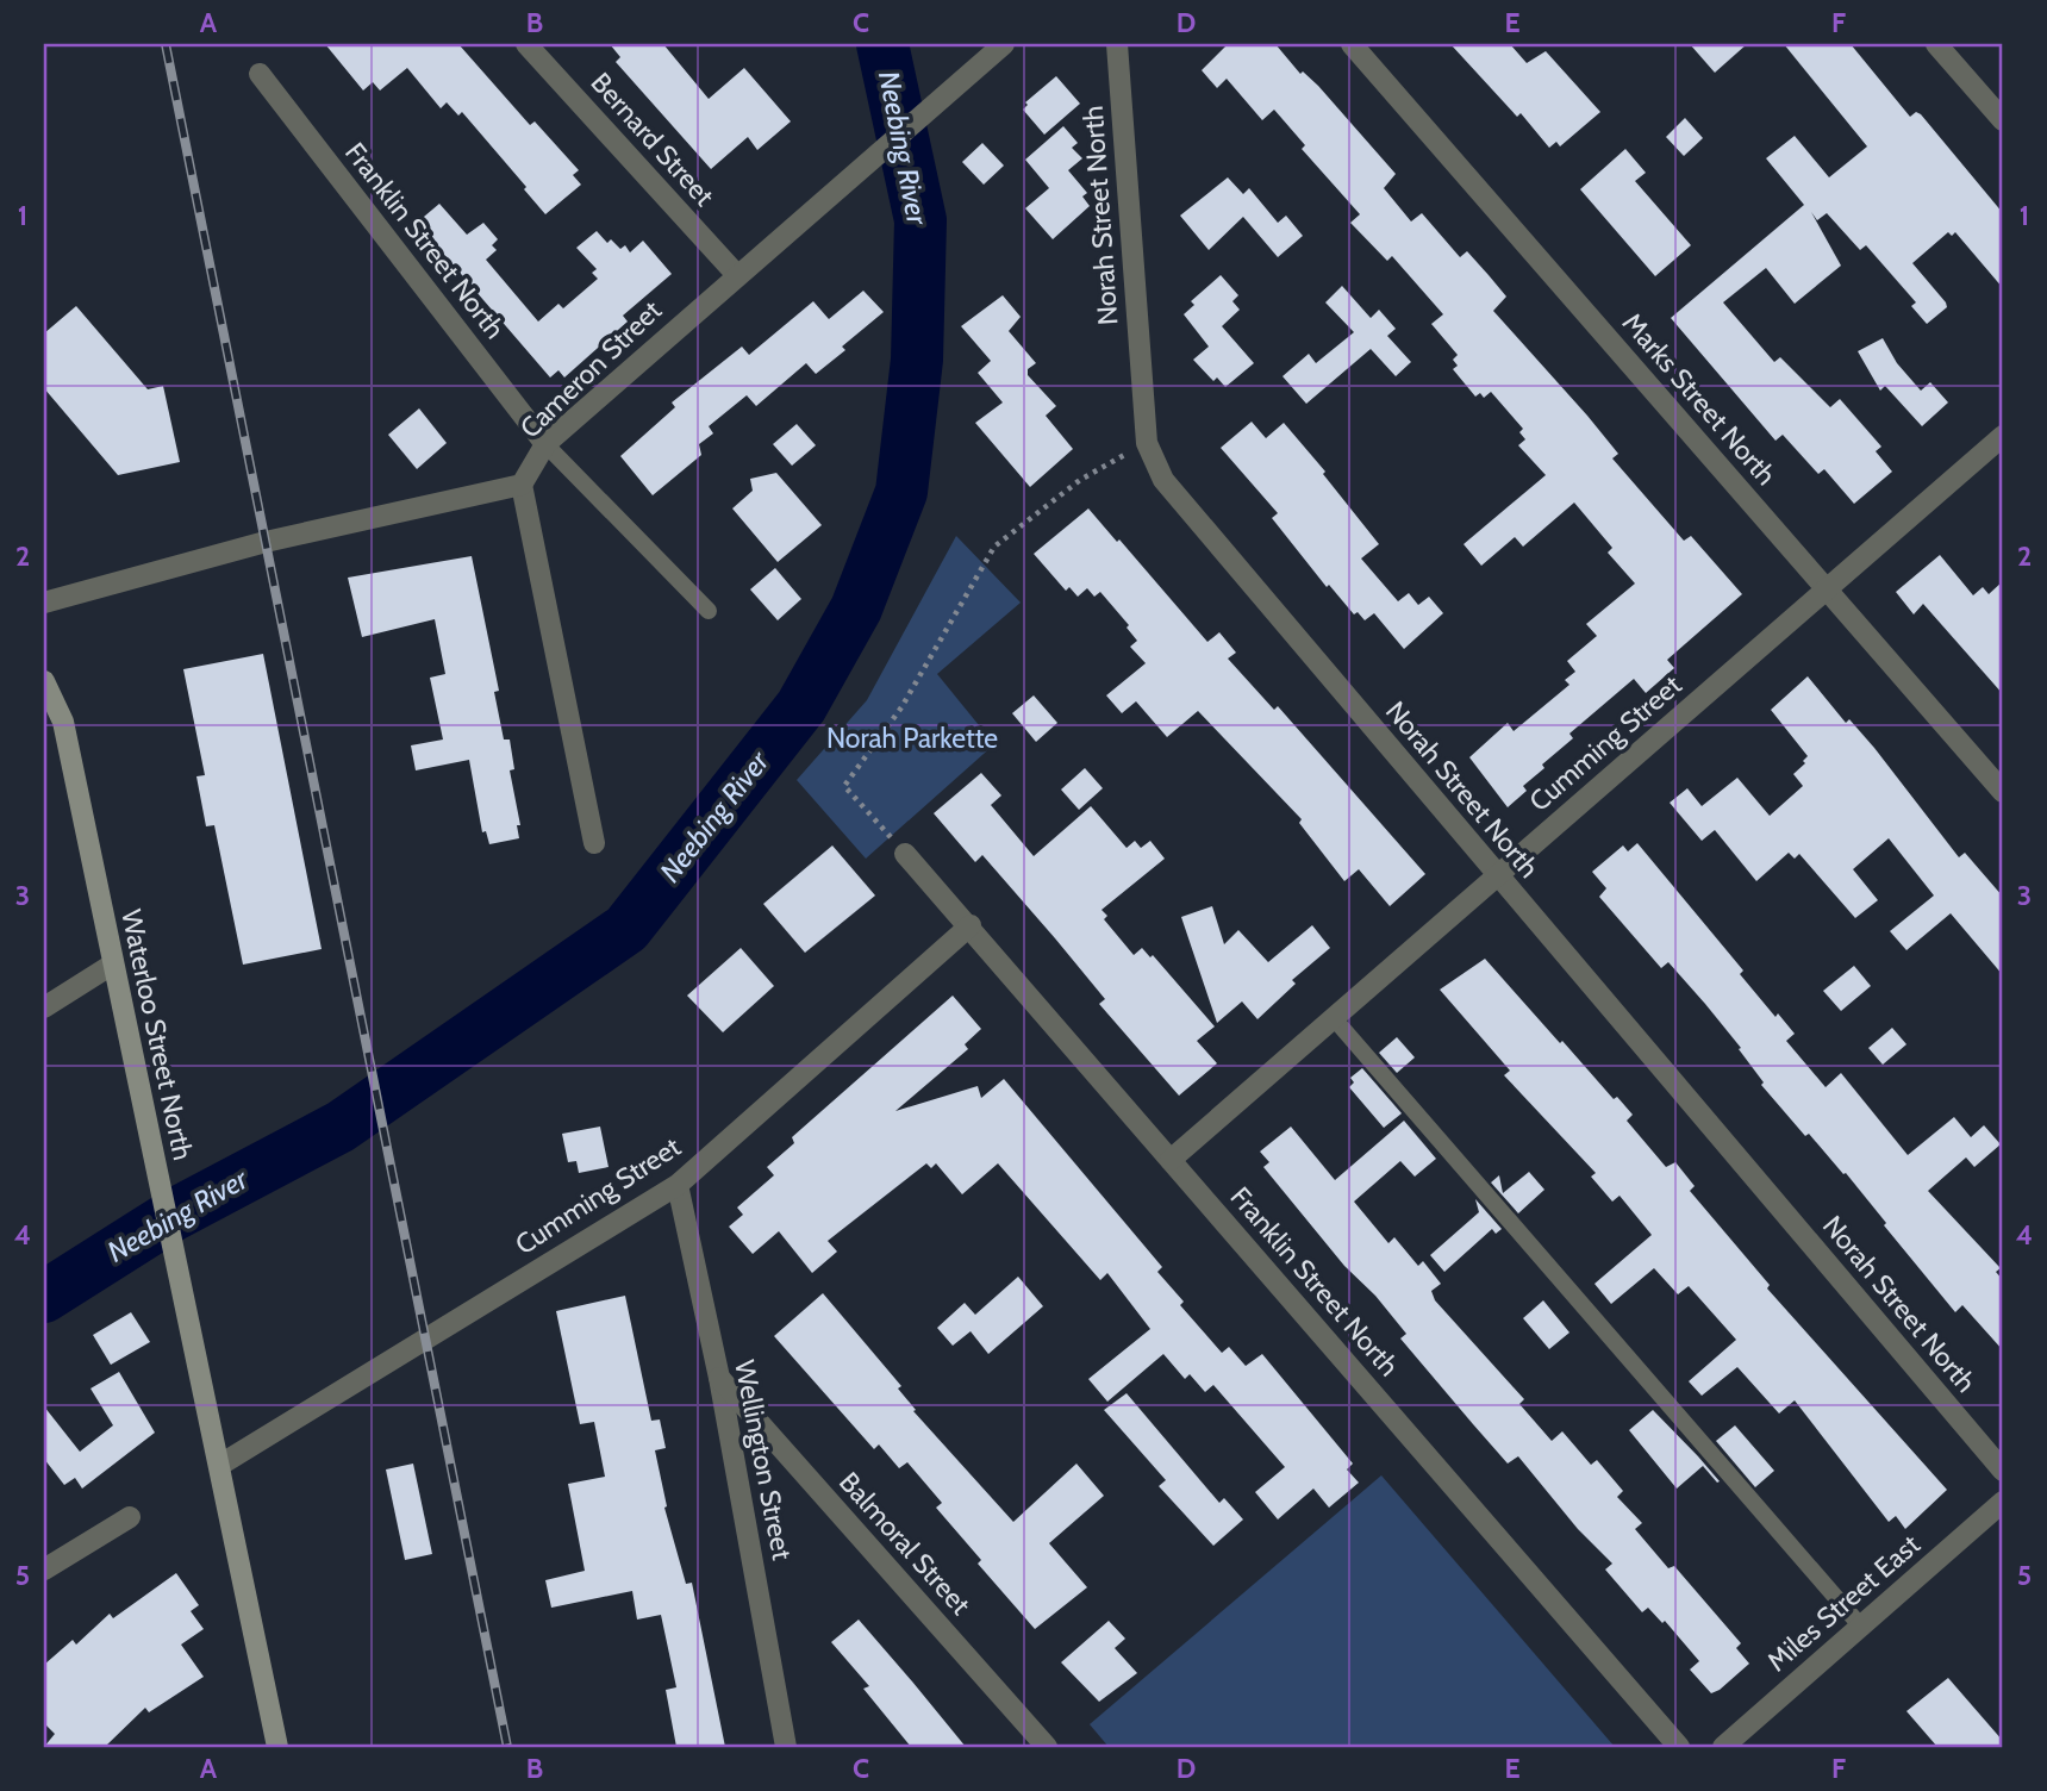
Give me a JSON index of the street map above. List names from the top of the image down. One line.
{"streets":{"main road":["Waterloo Street North"],"street":["Bernard Street","Norah Street North","Franklin Street North","Cameron Street","Marks Street North","Cumming Street","Wellington Street","Balmoral Street","Miles Street East"]},"crossings":[["Bernard Street","Cameron Street"],["Norah Street North","Cumming Street"],["Franklin Street North","Cameron Street"],["Franklin Street North","Cumming Street"],["Marks Street North","Cumming Street"],["Cumming Street","Waterloo Street North"],["Cumming Street","Wellington Street"],["Wellington Street","Balmoral Street"]],"water":["Neebing River"],"parks":["Norah Parkette"],"grid":{"columns":["A","B","C","D","E","F"],"rows":["1","2","3","4","5"]}}
